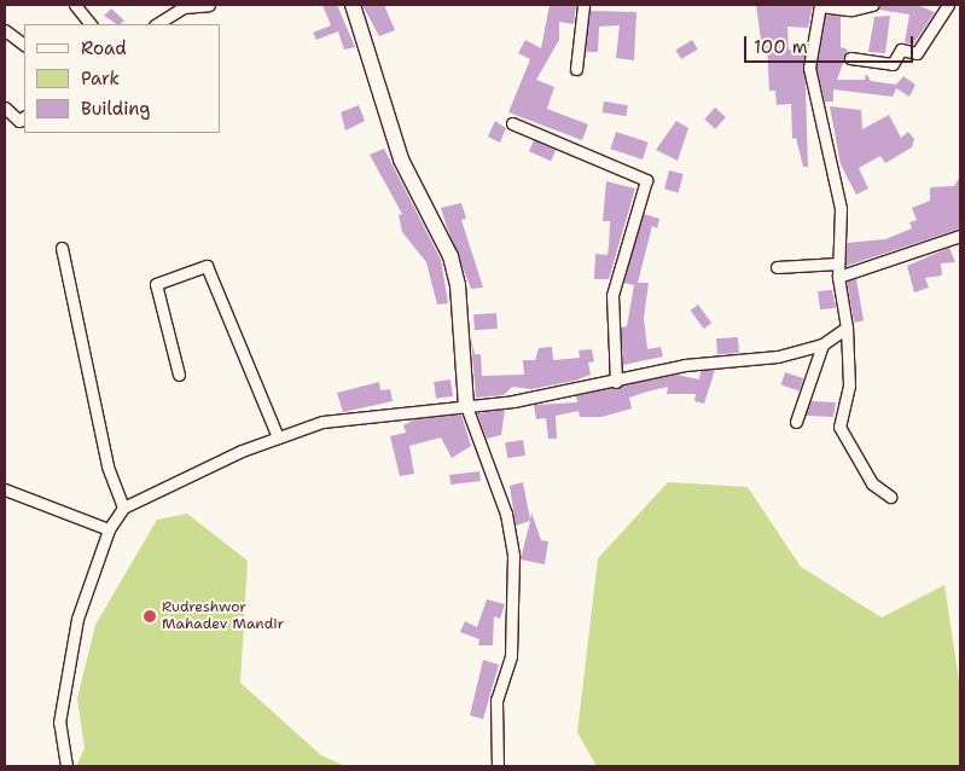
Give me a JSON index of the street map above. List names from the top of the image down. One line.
{"places":["Rudreshwor Mahadev Mandir"],"legend":["Road","Park","Building"],"scale_bar":"100 m"}
